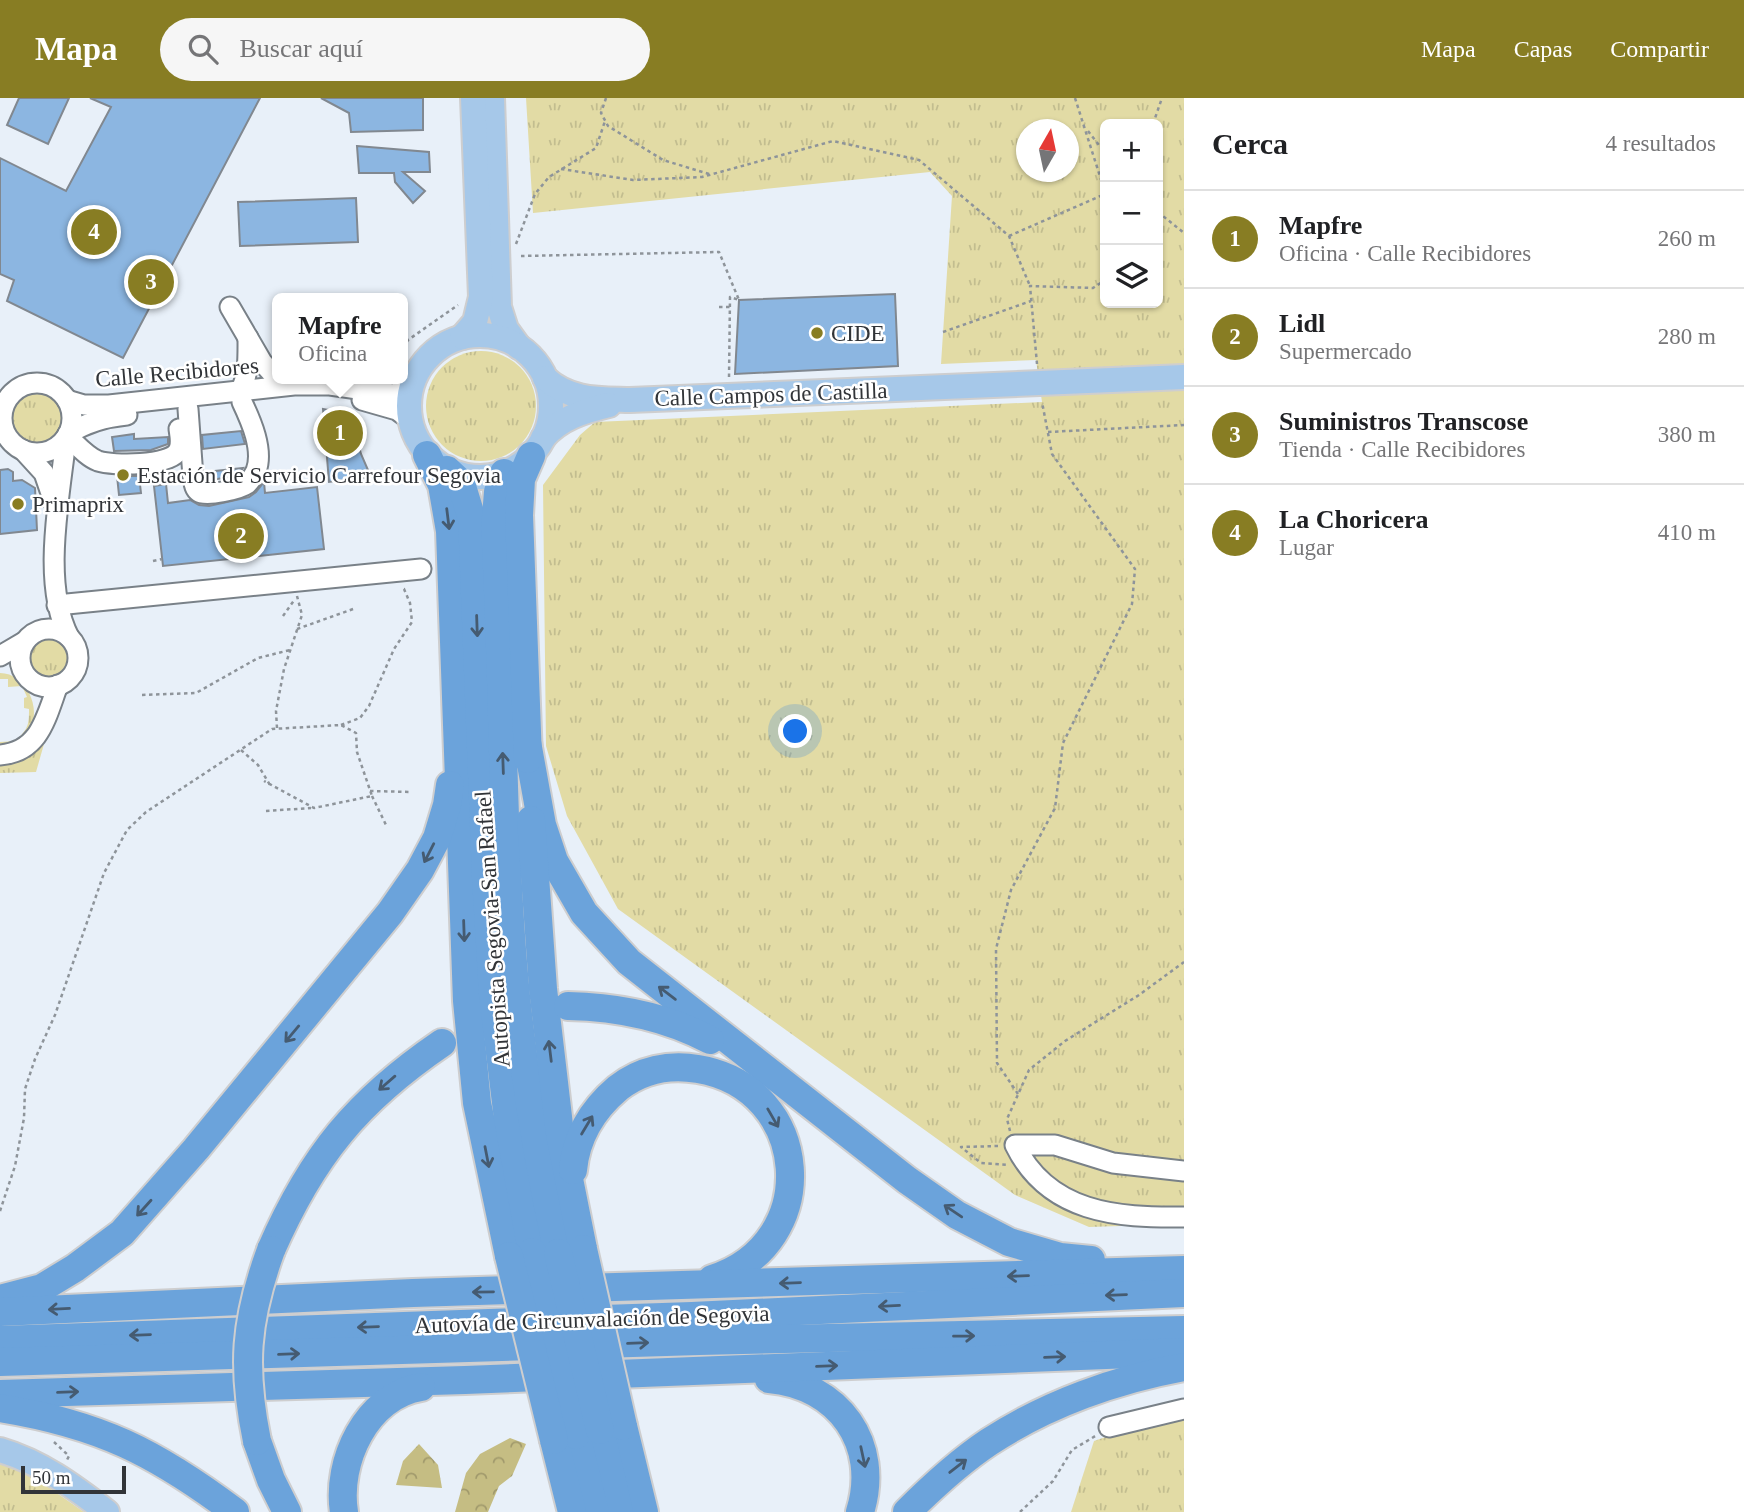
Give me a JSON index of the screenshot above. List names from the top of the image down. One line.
{"streets":{"highway":["Autopista Segovia-San Rafael","Autovía de Circunvalación de Segovia"],"main road":["Calle Campos de Castilla"],"street":["Calle Recibidores"]},"crossings":[["Calle Recibidores","Calle Campos de Castilla"],["Calle Recibidores","Autopista Segovia-San Rafael"],["Calle Campos de Castilla","Autopista Segovia-San Rafael"]],"places":["CIDE","Estación de Servicio Carrefour Segovia","Primaprix"],"scale_bar":"50 m","north":"top","page":{"header":"Mapa","search":"Buscar aquí","nav":["Mapa","Capas","Compartir"],"heading":["Cerca","4 resultados"],"map_buttons":["+","−"],"list":[{"mark":"1","name":"Mapfre","note":"Oficina · Calle Recibidores","value":"260 m"},{"mark":"2","name":"Lidl","note":"Supermercado","value":"280 m"},{"mark":"3","name":"Suministros Transcose","note":"Tienda · Calle Recibidores","value":"380 m"},{"mark":"4","name":"La Choricera","note":"Lugar","value":"410 m"}],"pins":["4","3","1","2"],"popup":["Mapfre","Oficina"],"scale":"50 m"}}
